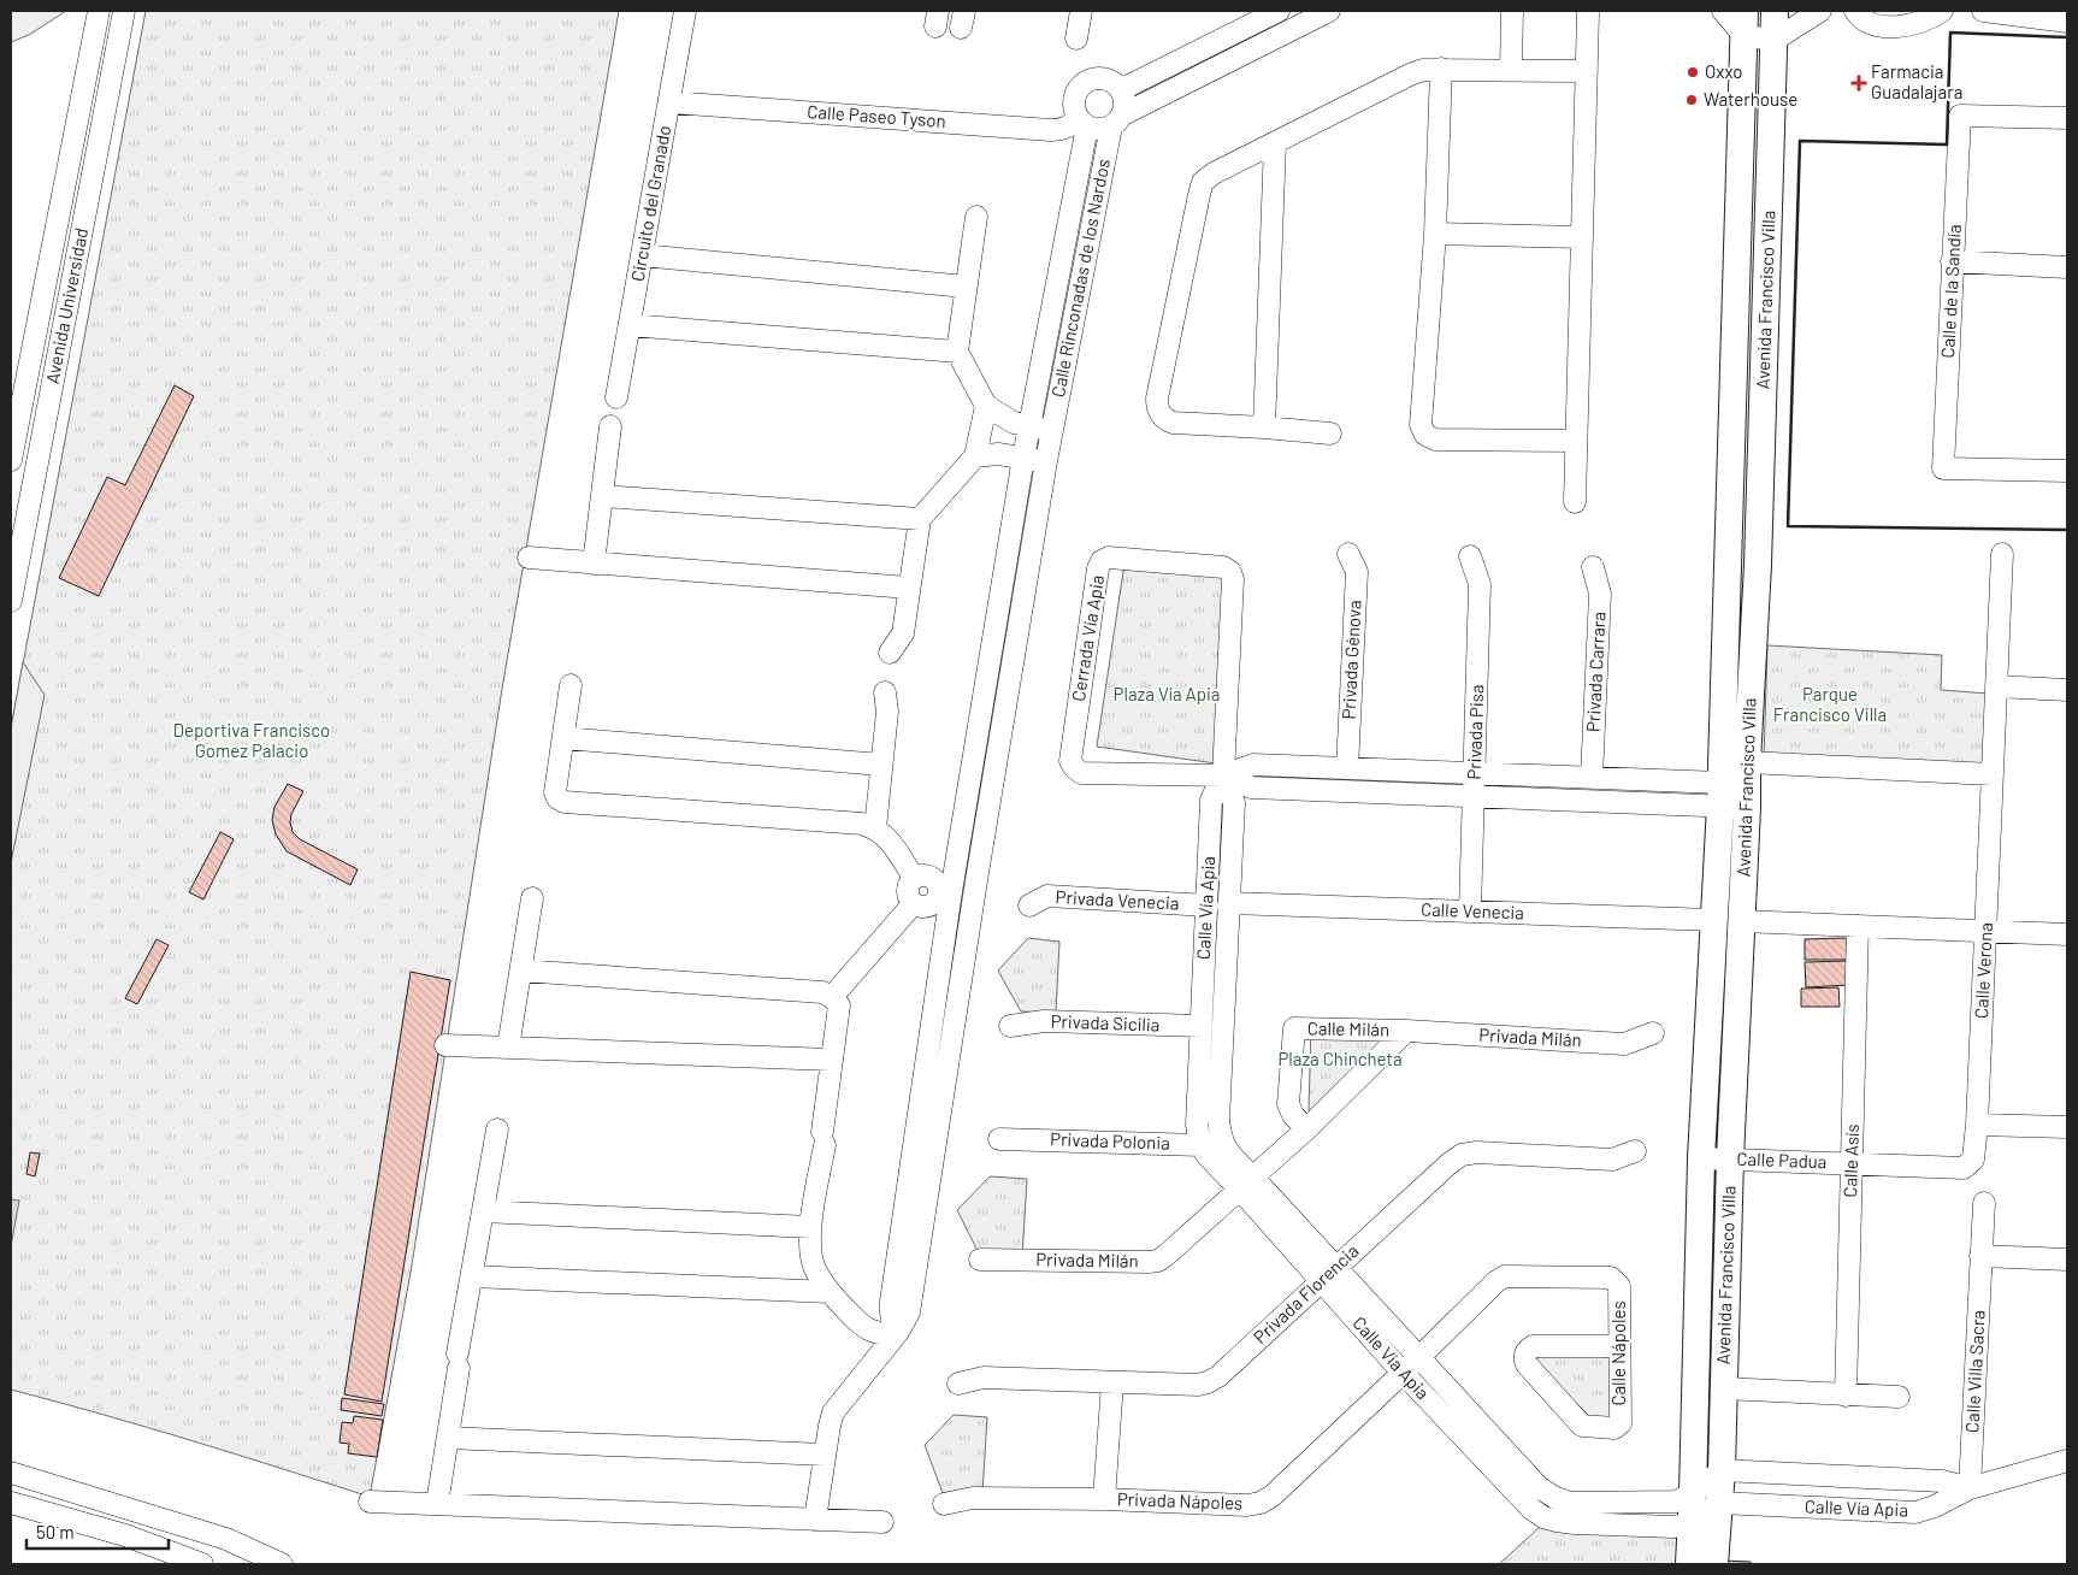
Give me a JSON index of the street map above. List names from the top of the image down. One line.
{"streets":{"main road":["Avenida Francisco Villa"],"street":["Calle Paseo Tyson","Circuito del Granado","Calle Rinconadas de los Nardos","Calle de la Sandía","Avenida Universidad","Cerrada Vía Apia","Privada Génova","Privada Carrara","Privada Pisa","Privada Venecia","Calle Vía Apia","Calle Venecia","Calle Verona","Privada Sicilia","Calle Milán","Privada Milán","Privada Polonia","Calle Padua","Calle Asís","Privada Florencia","Calle Nápoles","Calle Villa Sacra","Privada Nápoles"]},"crossings":[["Calle Paseo Tyson","Circuito del Granado"],["Calle Paseo Tyson","Calle Rinconadas de los Nardos"],["Avenida Francisco Villa","Calle Vía Apia"],["Avenida Francisco Villa","Calle Venecia"],["Avenida Francisco Villa","Calle Padua"],["Cerrada Vía Apia","Calle Vía Apia"],["Privada Pisa","Calle Venecia"],["Privada Venecia","Calle Vía Apia"],["Calle Vía Apia","Calle Venecia"],["Calle Vía Apia","Privada Sicilia"],["Calle Vía Apia","Calle Milán"],["Calle Vía Apia","Privada Milán"],["Calle Vía Apia","Privada Polonia"],["Calle Vía Apia","Privada Florencia"],["Calle Vía Apia","Calle Nápoles"],["Calle Vía Apia","Calle Villa Sacra"],["Calle Vía Apia","Privada Nápoles"],["Calle Venecia","Calle Verona"],["Calle Venecia","Calle Asís"],["Calle Verona","Calle Padua"],["Calle Milán","Privada Milán"],["Calle Padua","Calle Asís"],["Calle Nápoles","Privada Nápoles"]],"parks":["Plaza Vía Apia","Parque Francisco Villa","Deportiva Francisco Gomez Palacio","Plaza Chincheta"],"places":{"other":["Oxxo","Waterhouse"],"health":["Farmacia Guadalajara"]},"scale_bar":"50 m"}
